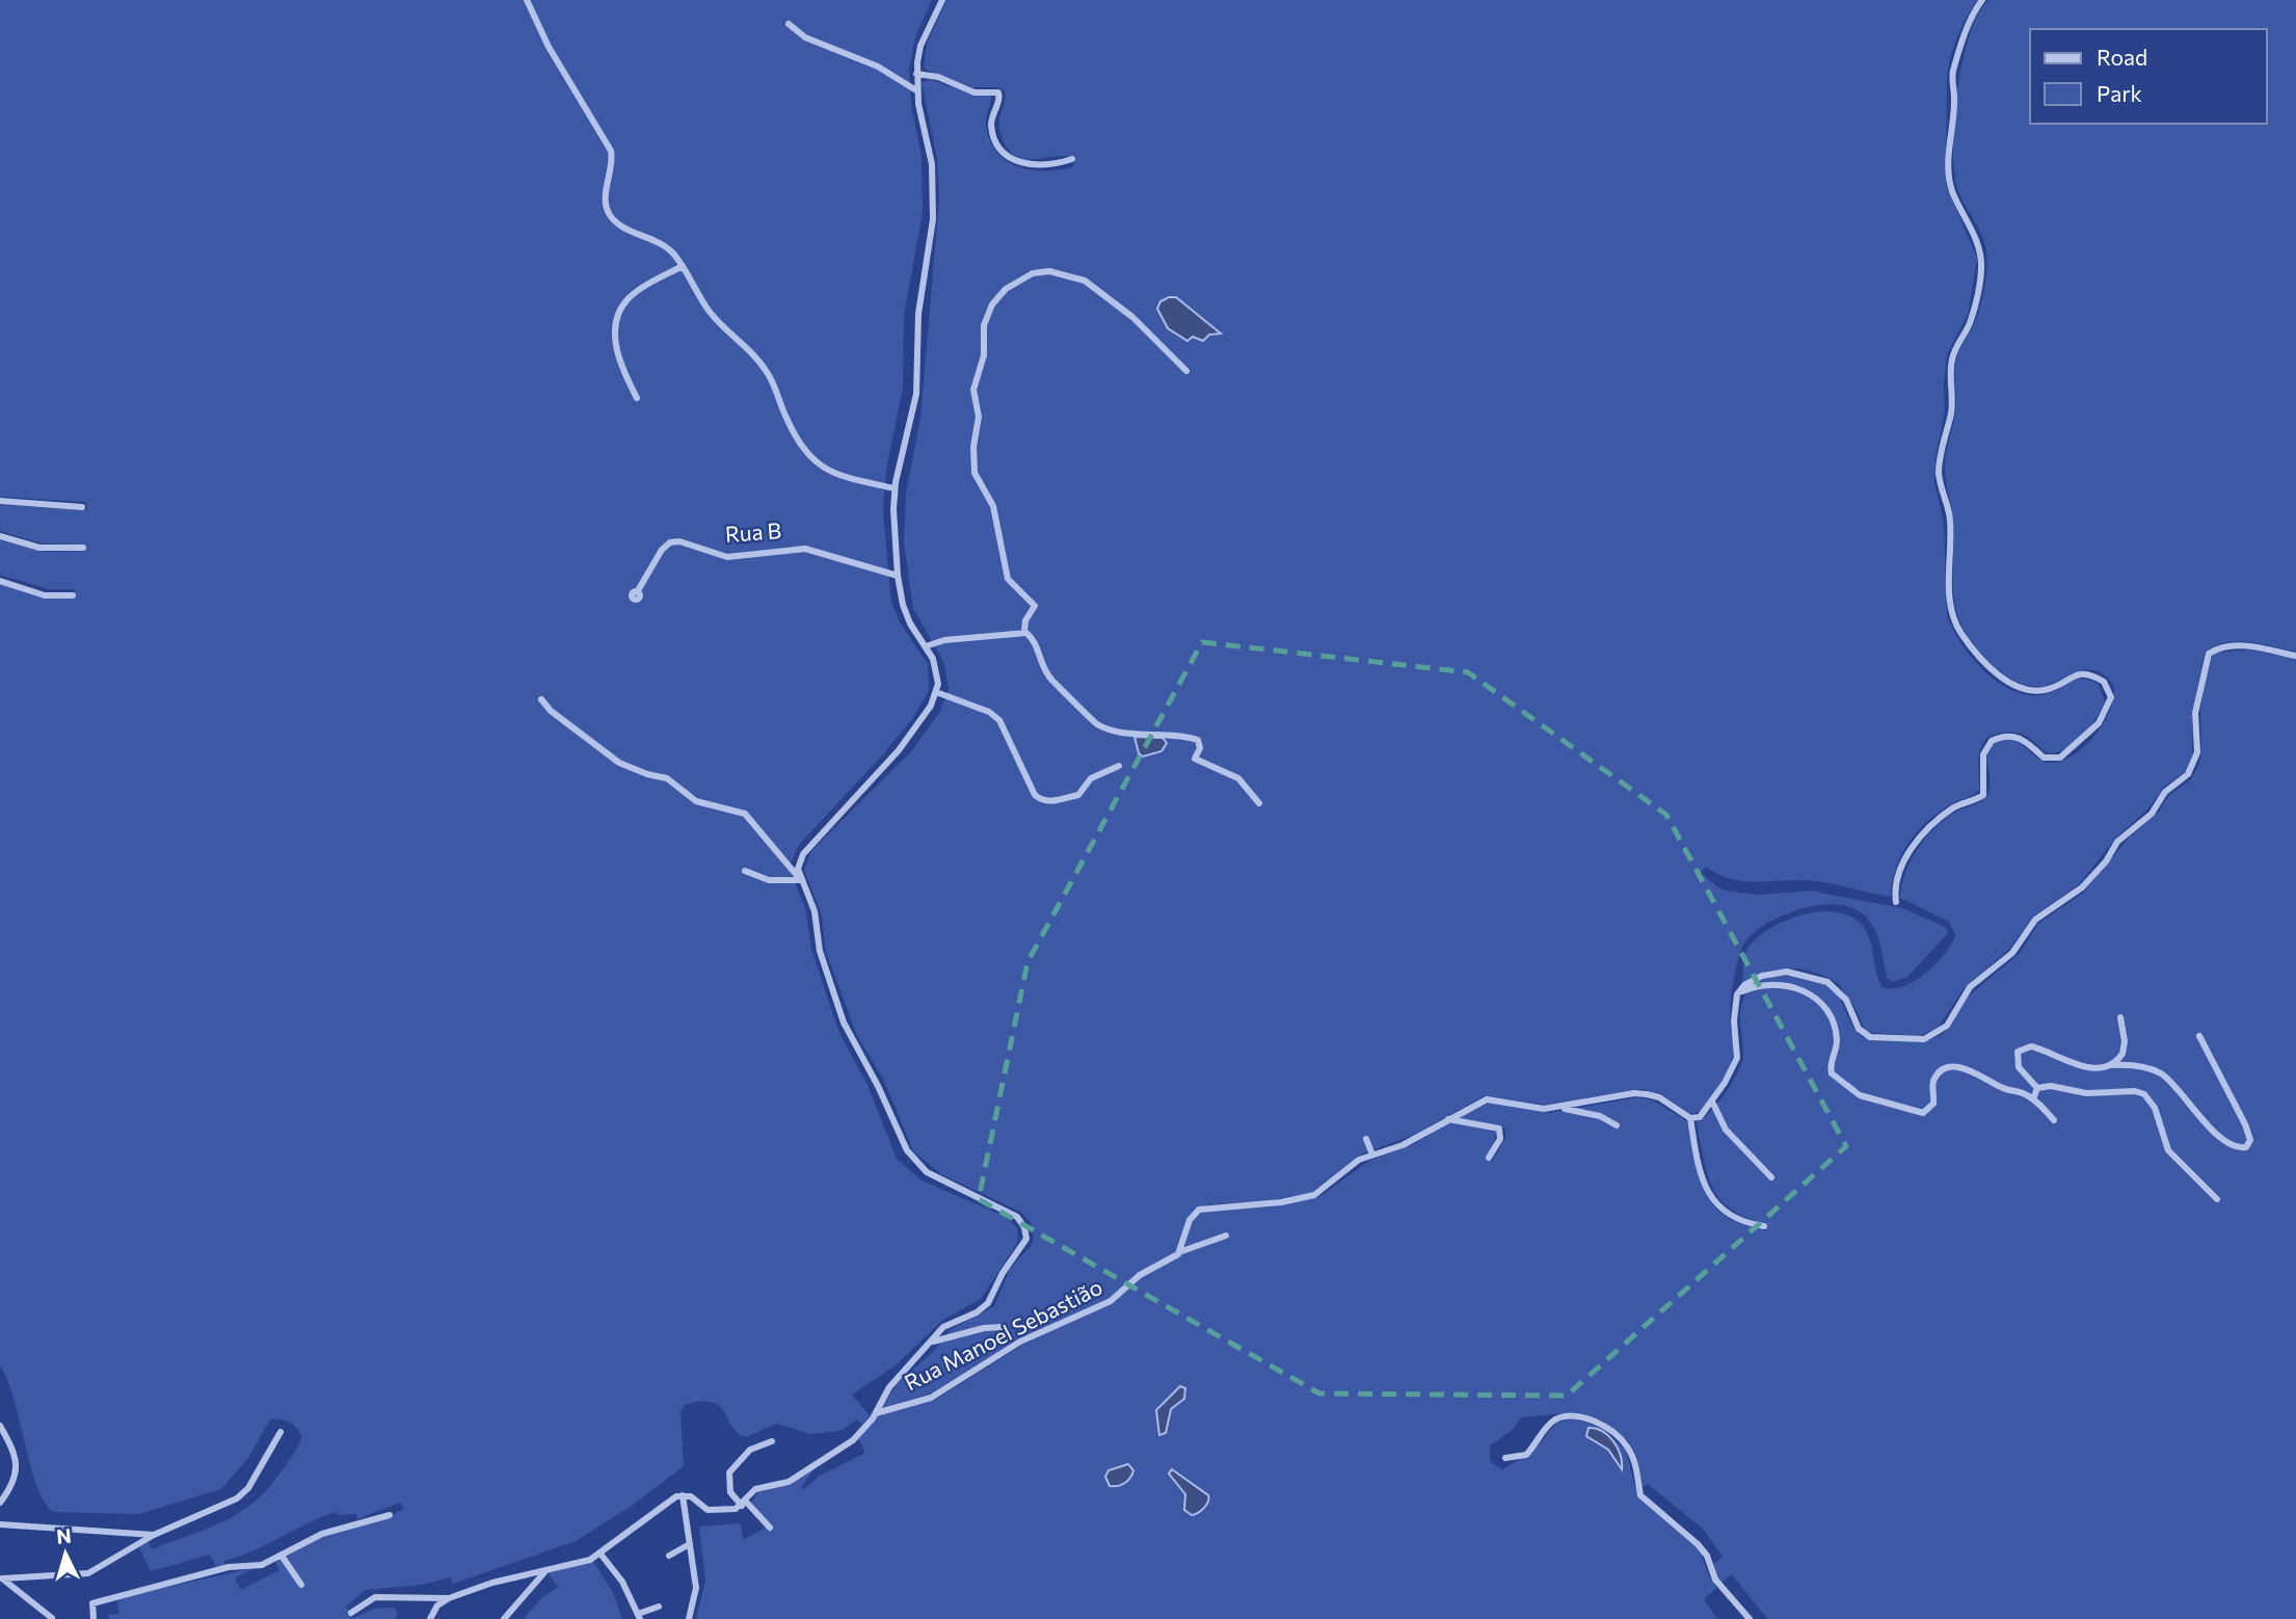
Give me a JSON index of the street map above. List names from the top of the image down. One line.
{"streets":{"street":["Rua B","Rua Manoel Sebastião"]},"legend":["Road","Park"],"north":"top"}
